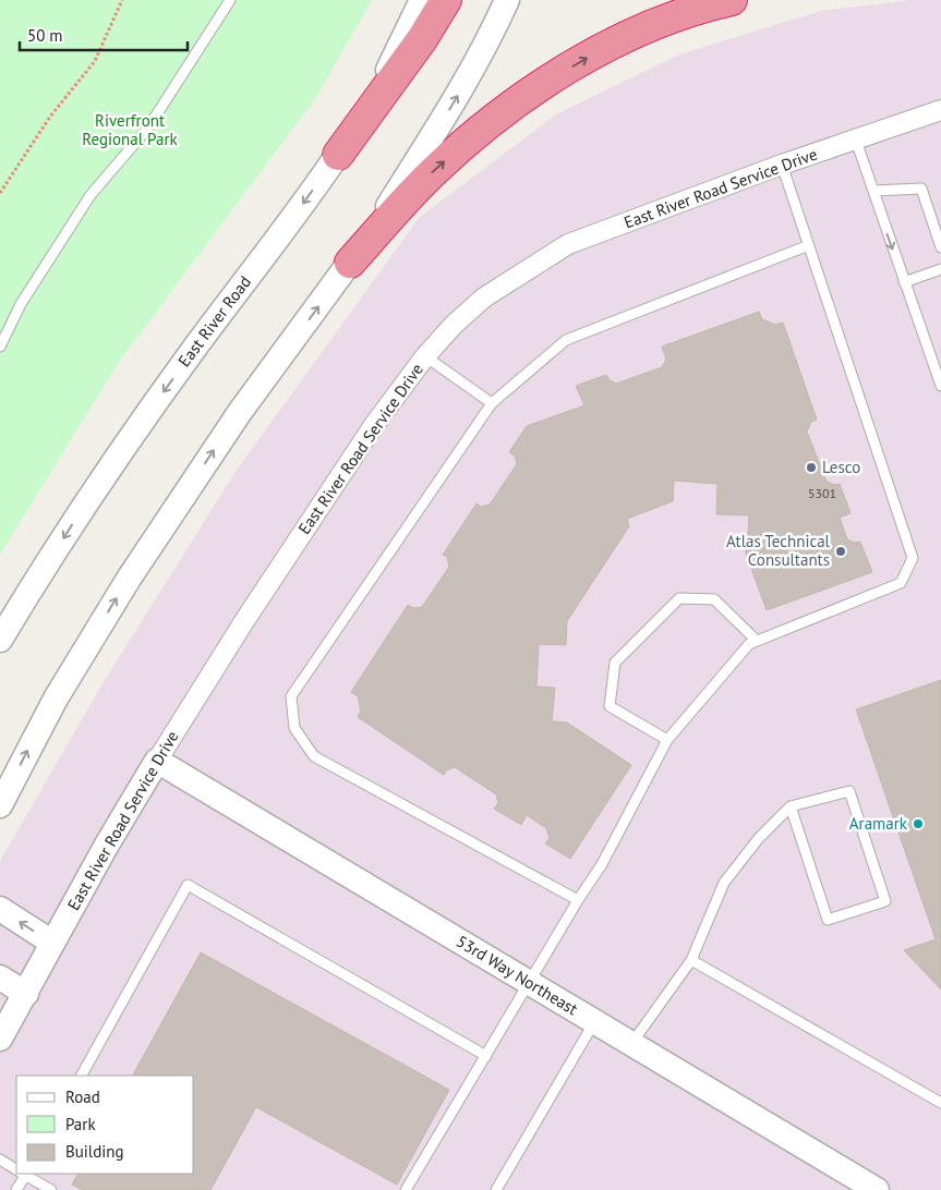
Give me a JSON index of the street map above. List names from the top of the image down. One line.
{"streets":{"street":["East River Road Service Drive","East River Road","53rd Way Northeast"]},"crossings":[["East River Road Service Drive","53rd Way Northeast"]],"parks":["Riverfront Regional Park"],"places":["Lesco","Atlas Technical Consultants","Aramark"],"house_numbers":["5301"],"legend":["Road","Park","Building"],"scale_bar":"50 m"}
